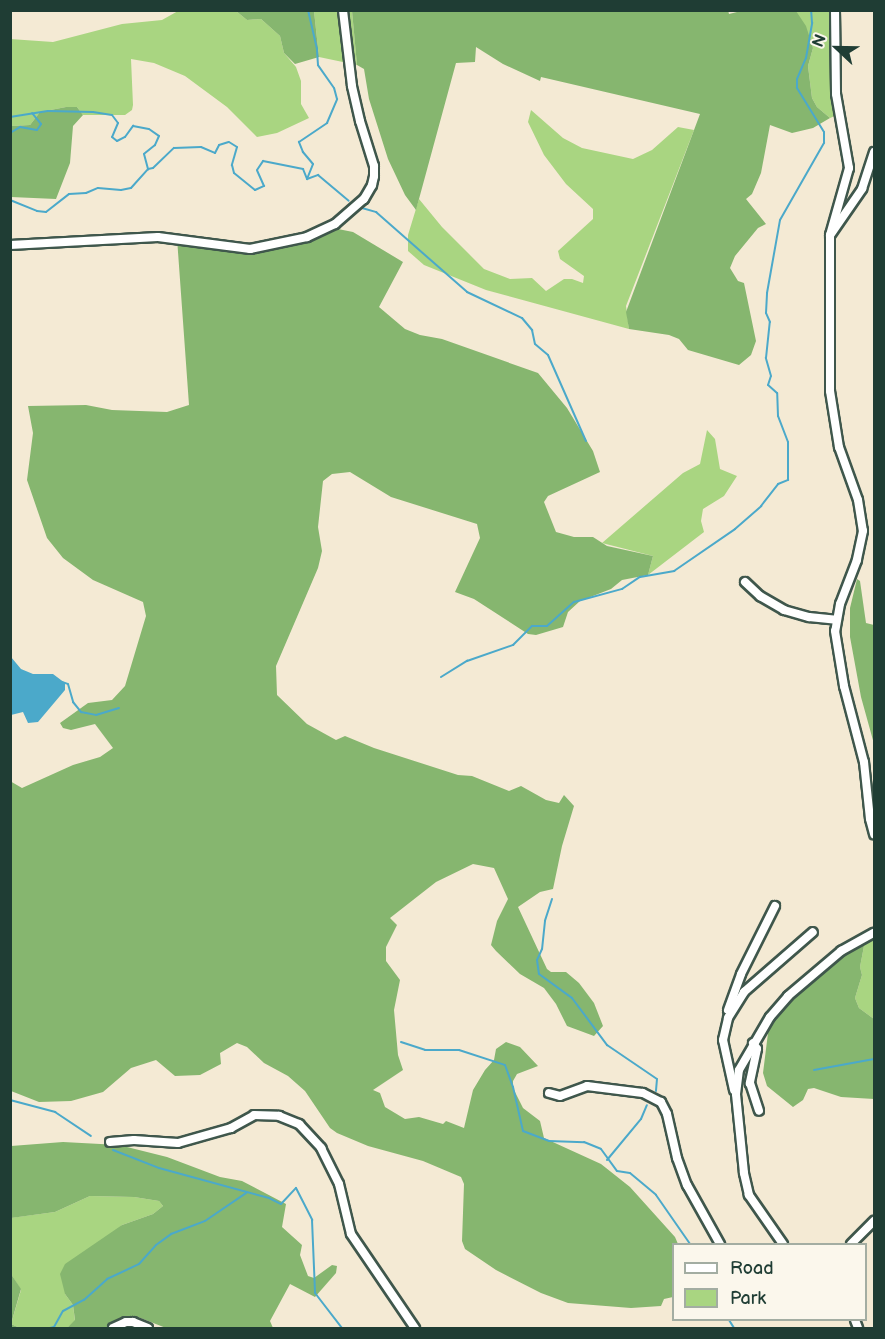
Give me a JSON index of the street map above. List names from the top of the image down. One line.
{"legend":["Road","Park"],"north":"left"}
